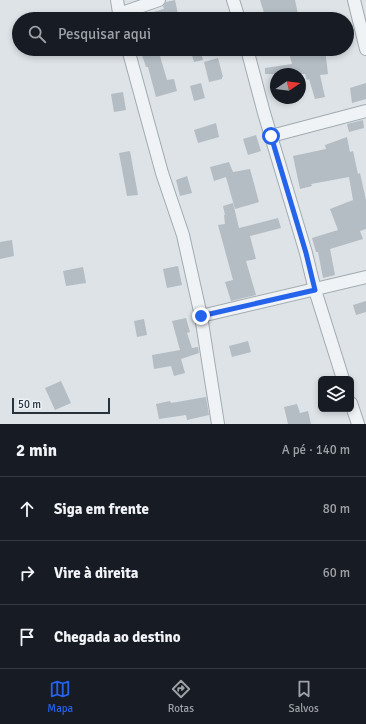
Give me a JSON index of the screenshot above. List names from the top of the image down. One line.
{"scale_bar":"50 m","north":"right","page":{"search":"Pesquisar aqui","scale":"50 m","heading":["2 min","A pé · 140 m"],"list":[["Siga em frente","80 m"],["Vire à direita","60 m"],"Chegada ao destino"],"nav":["Mapa","Rotas","Salvos"]}}
